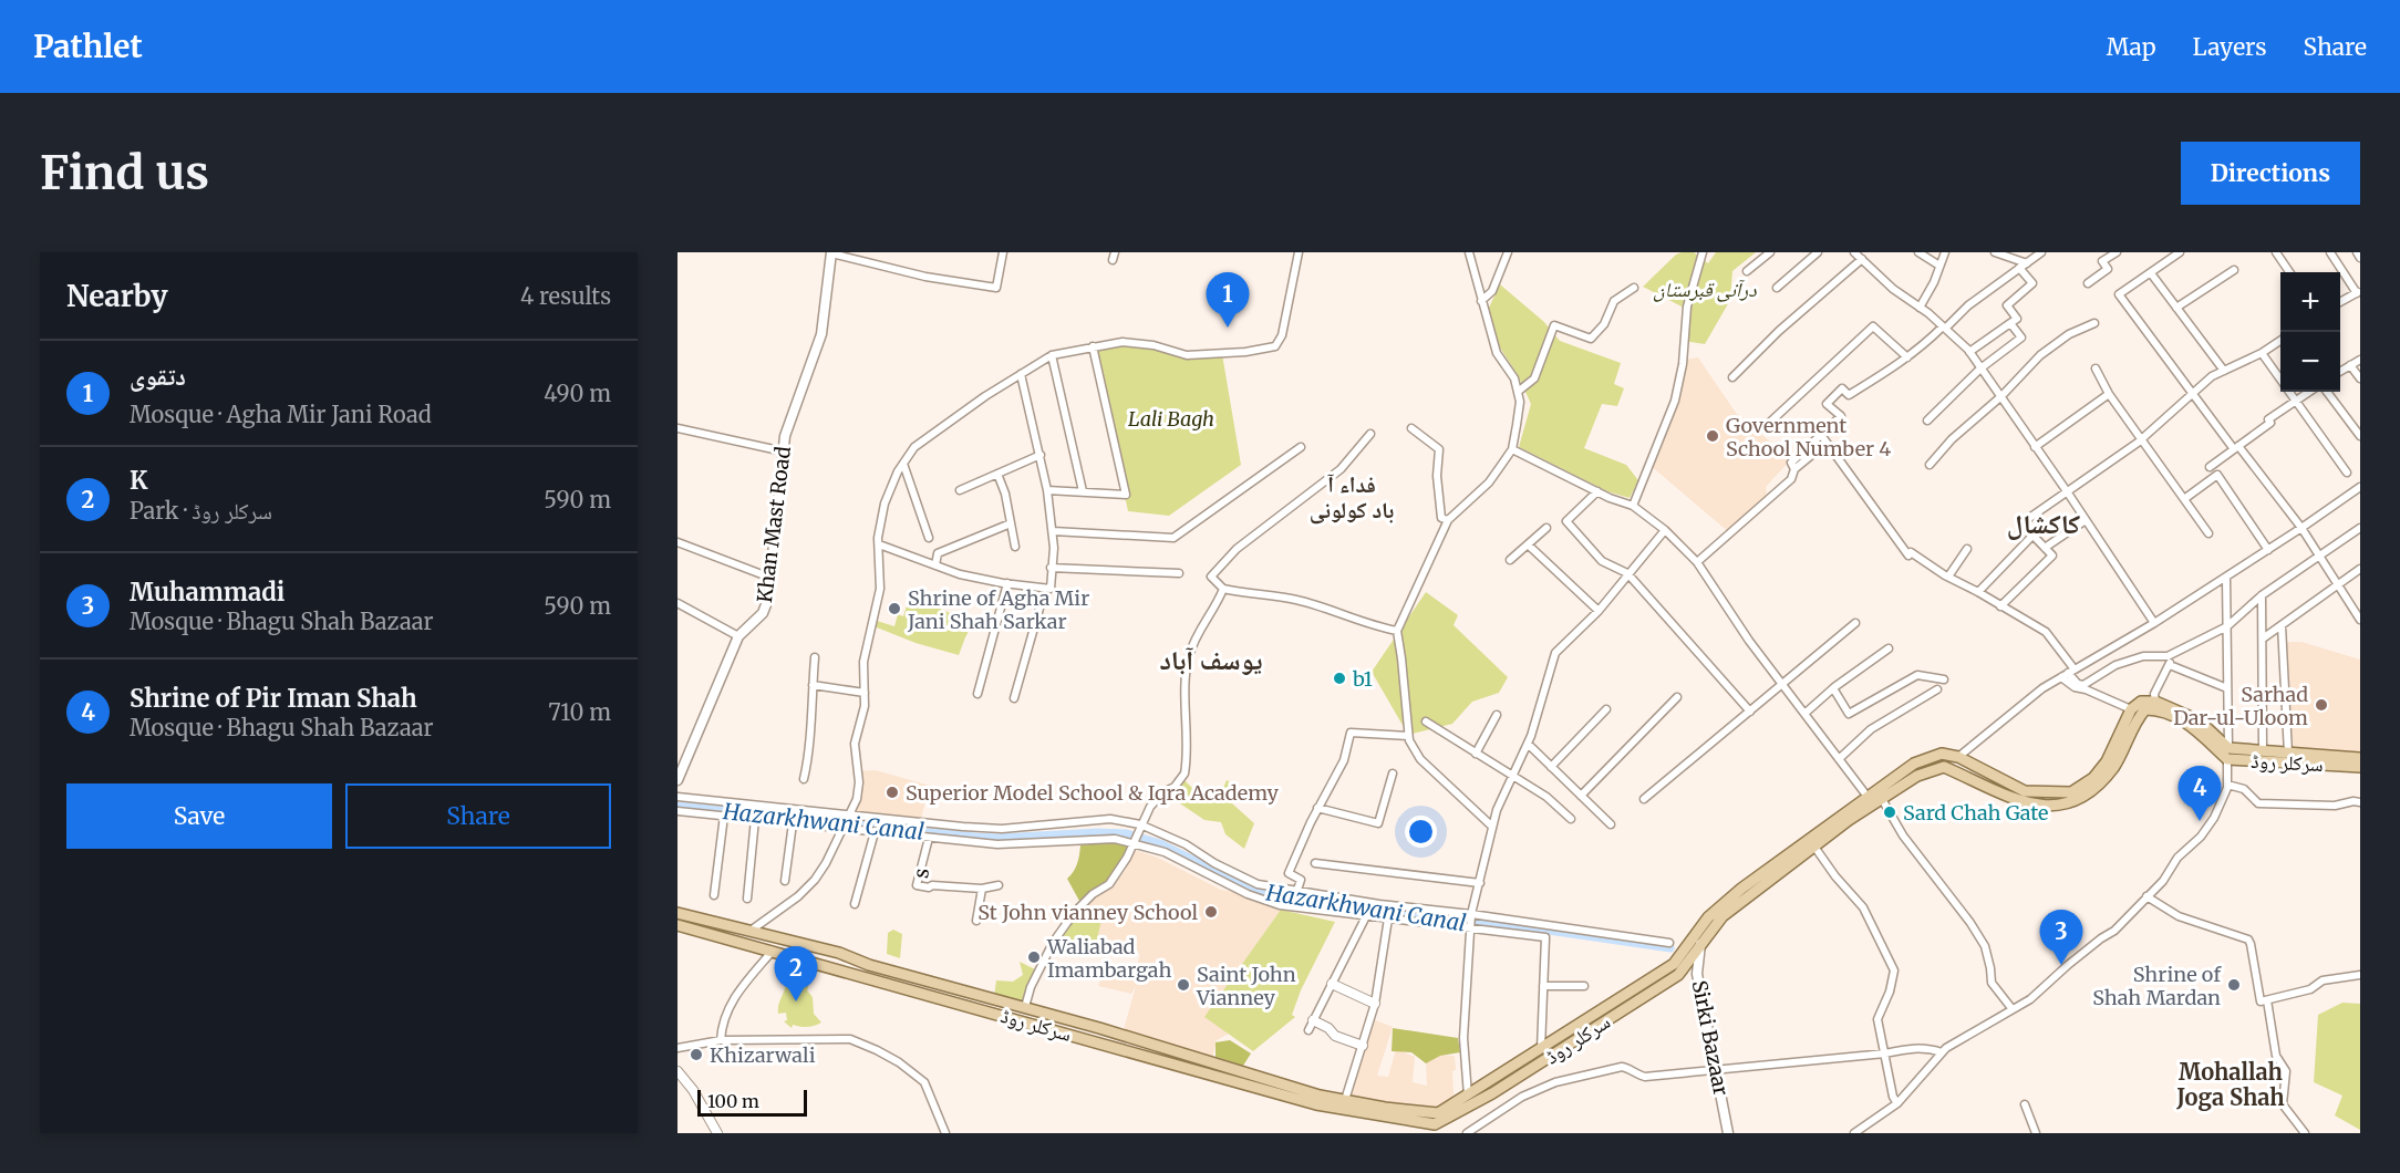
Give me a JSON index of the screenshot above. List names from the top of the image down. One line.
{"streets":{"main road":["Khan Mast Road","سرکلر روڈ","Sirki Bazaar"],"street":["s"]},"crossings":[["سرکلر روڈ","Sirki Bazaar"]],"districts":["فداء آ باد کولونی","کاکشال","یوسف آباد","Mohallah Joga Shah"],"water":["Hazarkhwani Canal"],"parks":["درآنی قبرستان","Lali Bagh"],"places":["Government School Number 4","Shrine of Agha Mir Jani Shah Sarkar","b1","Sarhad Dar-ul-Uloom","Superior Model School & Iqra Academy","Sard Chah Gate","St John vianney School","Waliabad Imambargah","Saint John Vianney","Shrine of Shah Mardan","Khizarwali"],"scale_bar":"100 m","page":{"header":"Pathlet","nav":["Map","Layers","Share"],"buttons":["Directions",["Save","Share"]],"title":"Find us","heading":["Nearby","4 results"],"map_buttons":["+","−"],"pins":["1","4","3","2"],"list":[{"mark":"1","name":"دتقوى","note":"Mosque · Agha Mir Jani Road","value":"490 m"},{"mark":"2","name":"K","note":"Park · سرکلر روڈ","value":"590 m"},{"mark":"3","name":"Muhammadi","note":"Mosque · Bhagu Shah Bazaar","value":"590 m"},{"mark":"4","name":"Shrine of Pir Iman Shah","note":"Mosque · Bhagu Shah Bazaar","value":"710 m"}],"scale":"100 m"}}
